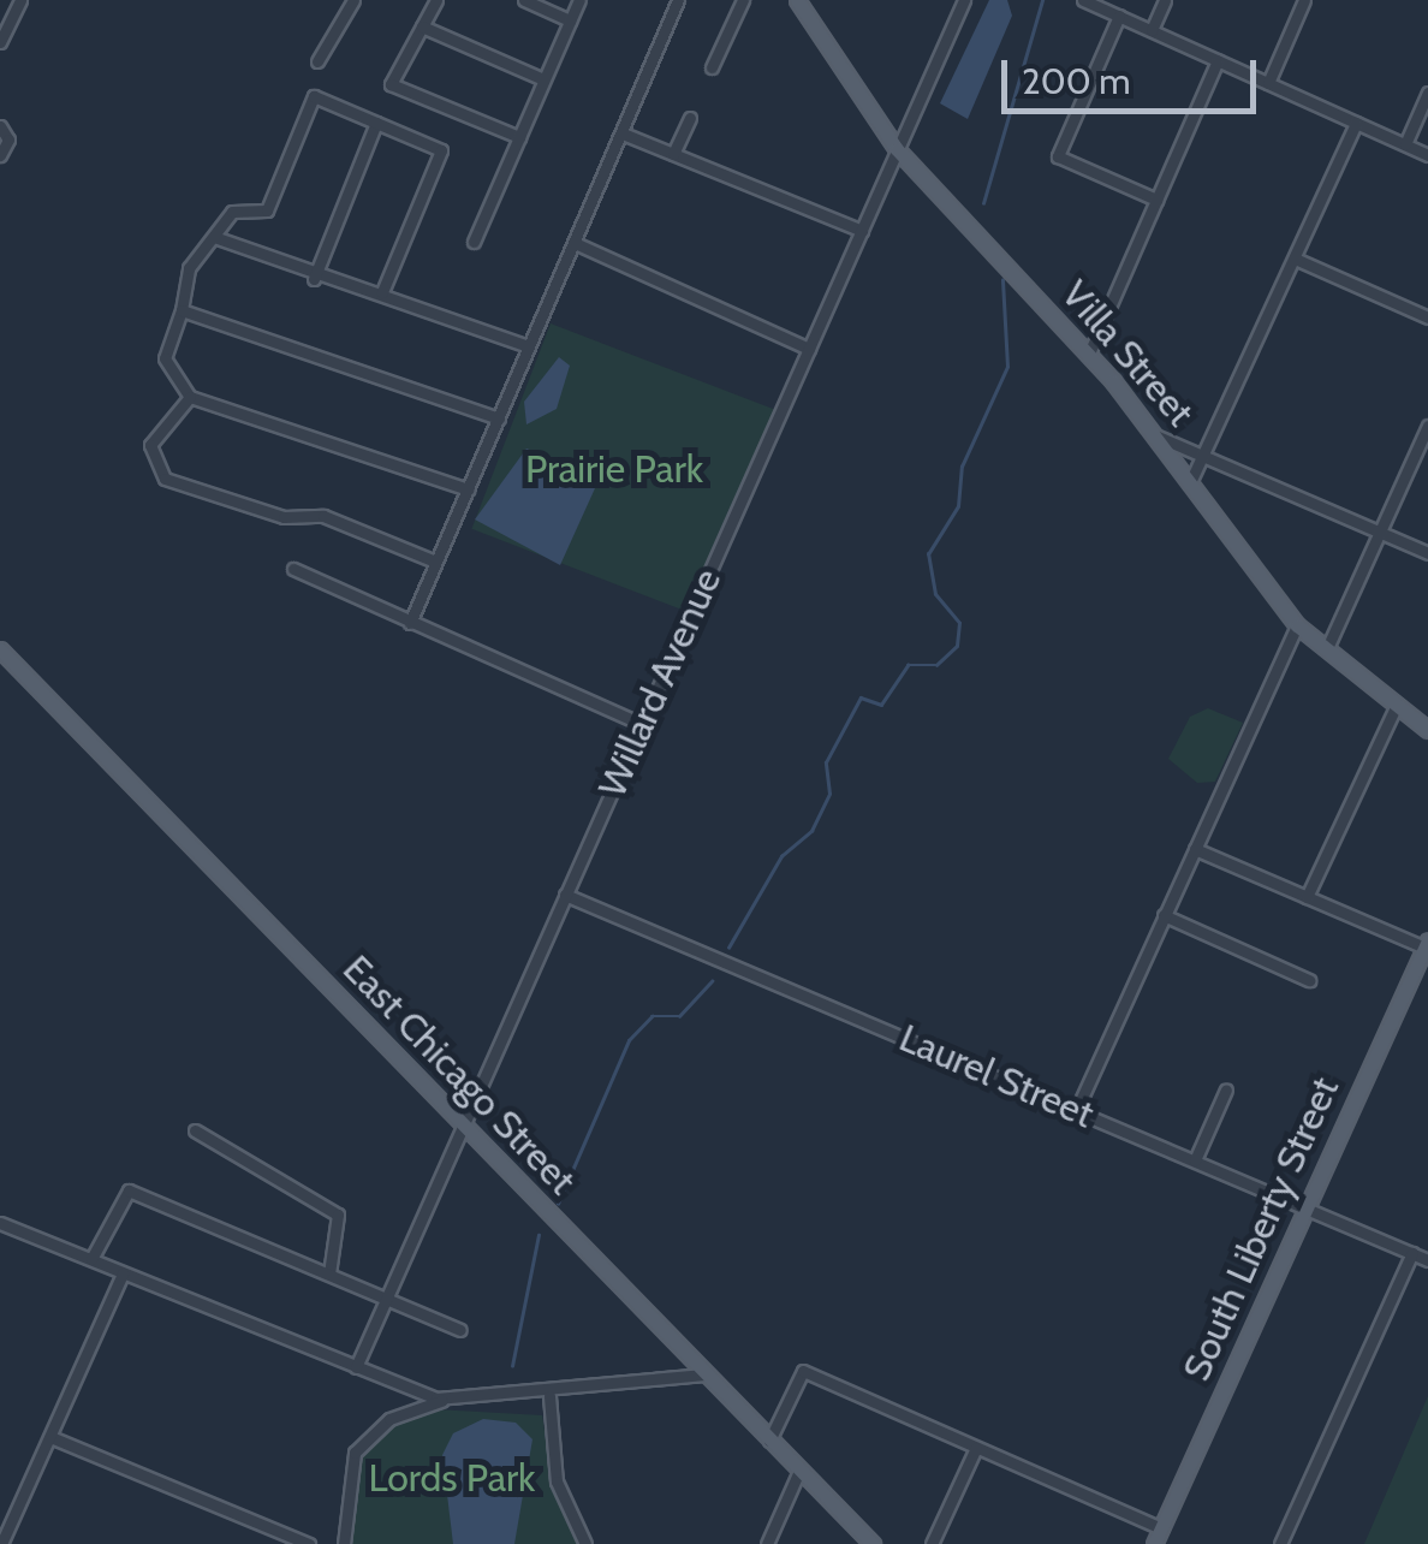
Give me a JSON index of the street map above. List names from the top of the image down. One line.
{"streets":{"main road":["Villa Street","East Chicago Street","South Liberty Street"],"street":["Willard Avenue","Laurel Street"]},"crossings":[["Villa Street","Willard Avenue"],["Willard Avenue","East Chicago Street"],["Willard Avenue","Laurel Street"],["Laurel Street","South Liberty Street"]],"parks":["Prairie Park","Lords Park"],"scale_bar":"200 m"}
